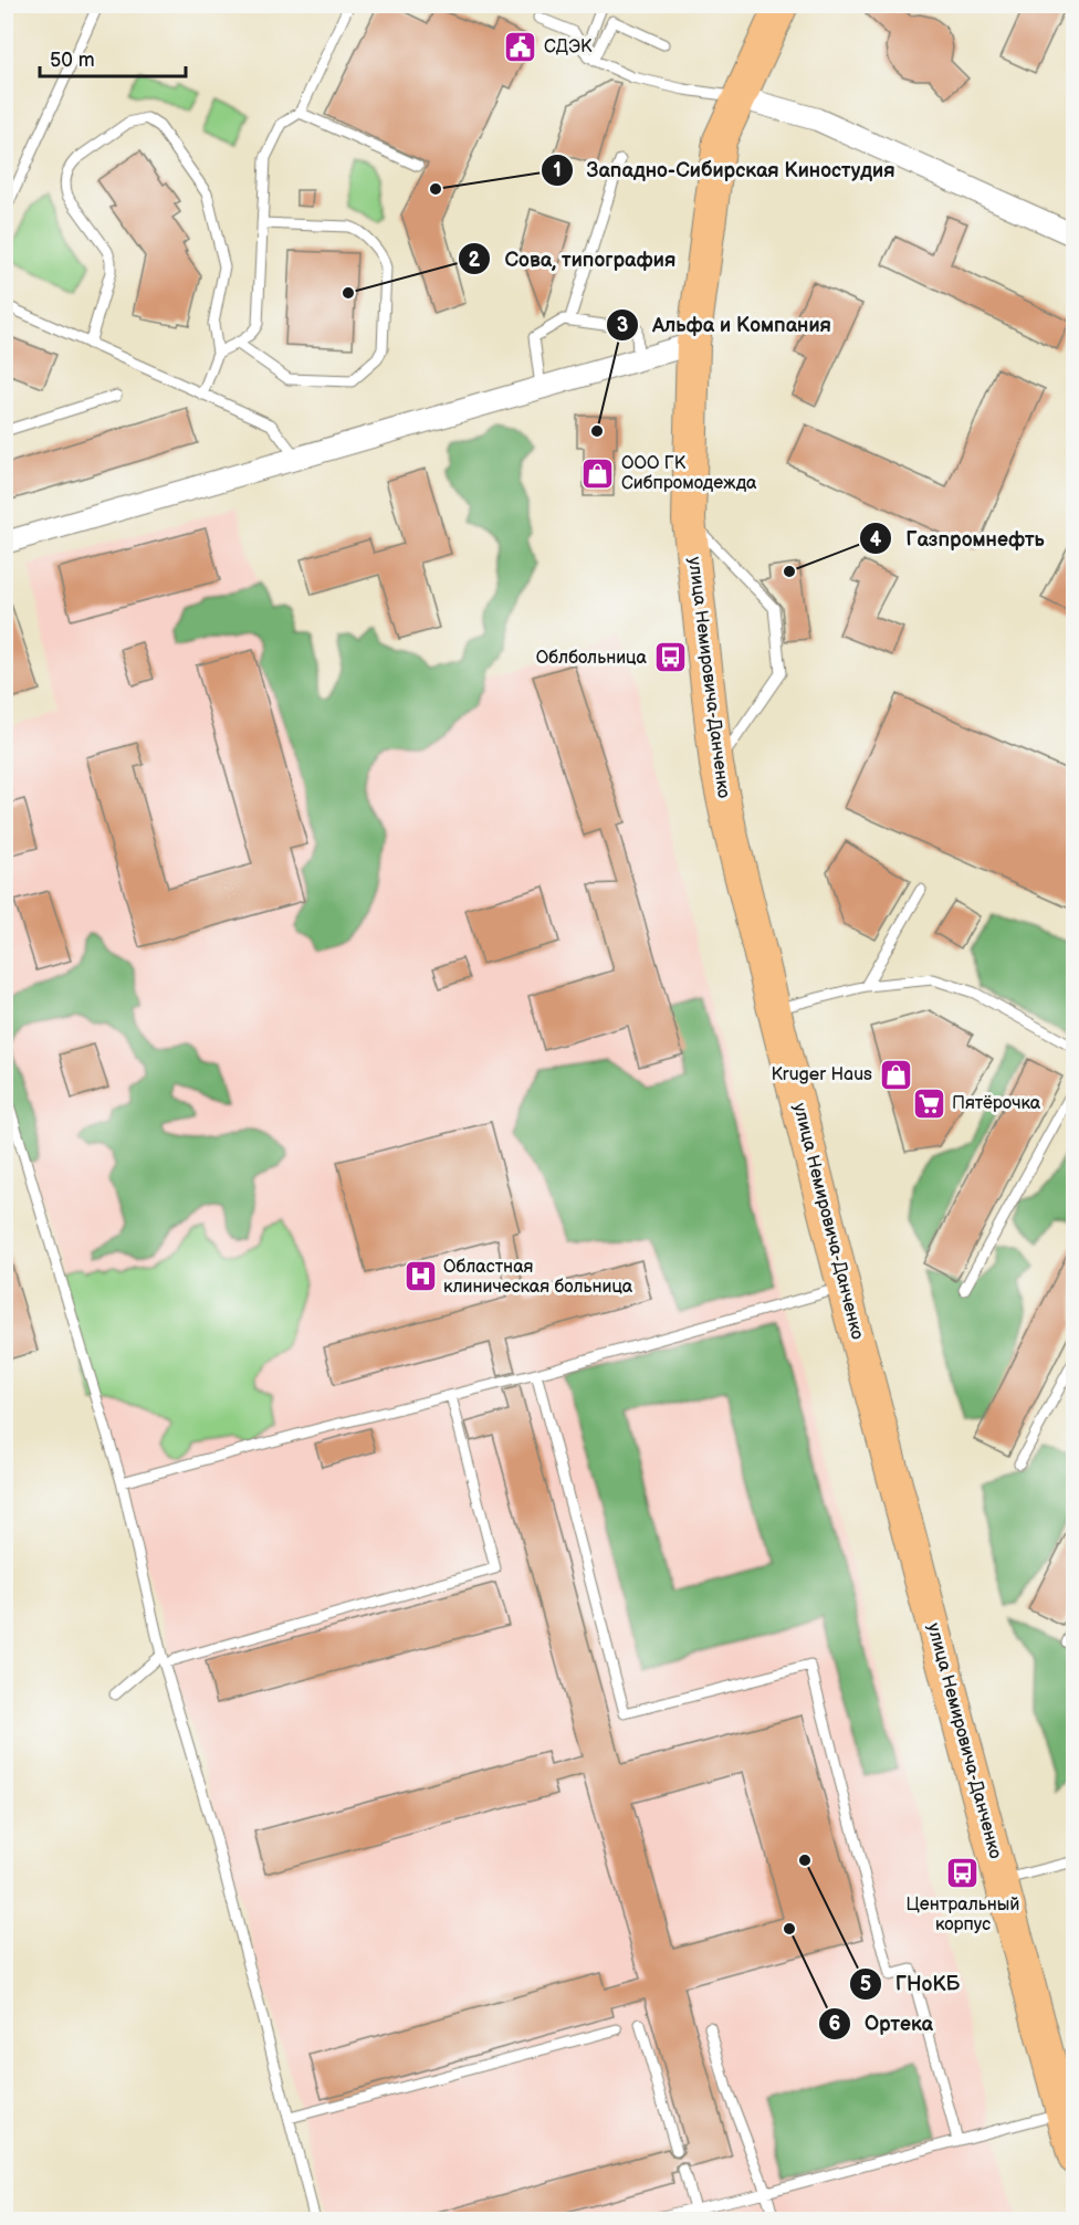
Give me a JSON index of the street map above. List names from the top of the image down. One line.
{"streets":{"main road":["улица Немировича-Данченко"]},"places":{"public building":["СДЭК"],"other":["Западно-Сибирская Киностудия","Сова, типография","Альфа и Компания","Газпромнефть","ГНоКБ","Ортека"],"shop":["ООО ГК Сибпромодежда","Kruger Haus"],"bus stop":["Облбольница","Центральный корпус"],"supermarket":["Пятёрочка"],"hospital":["Областная клиническая больница"]},"scale_bar":"50 m"}
